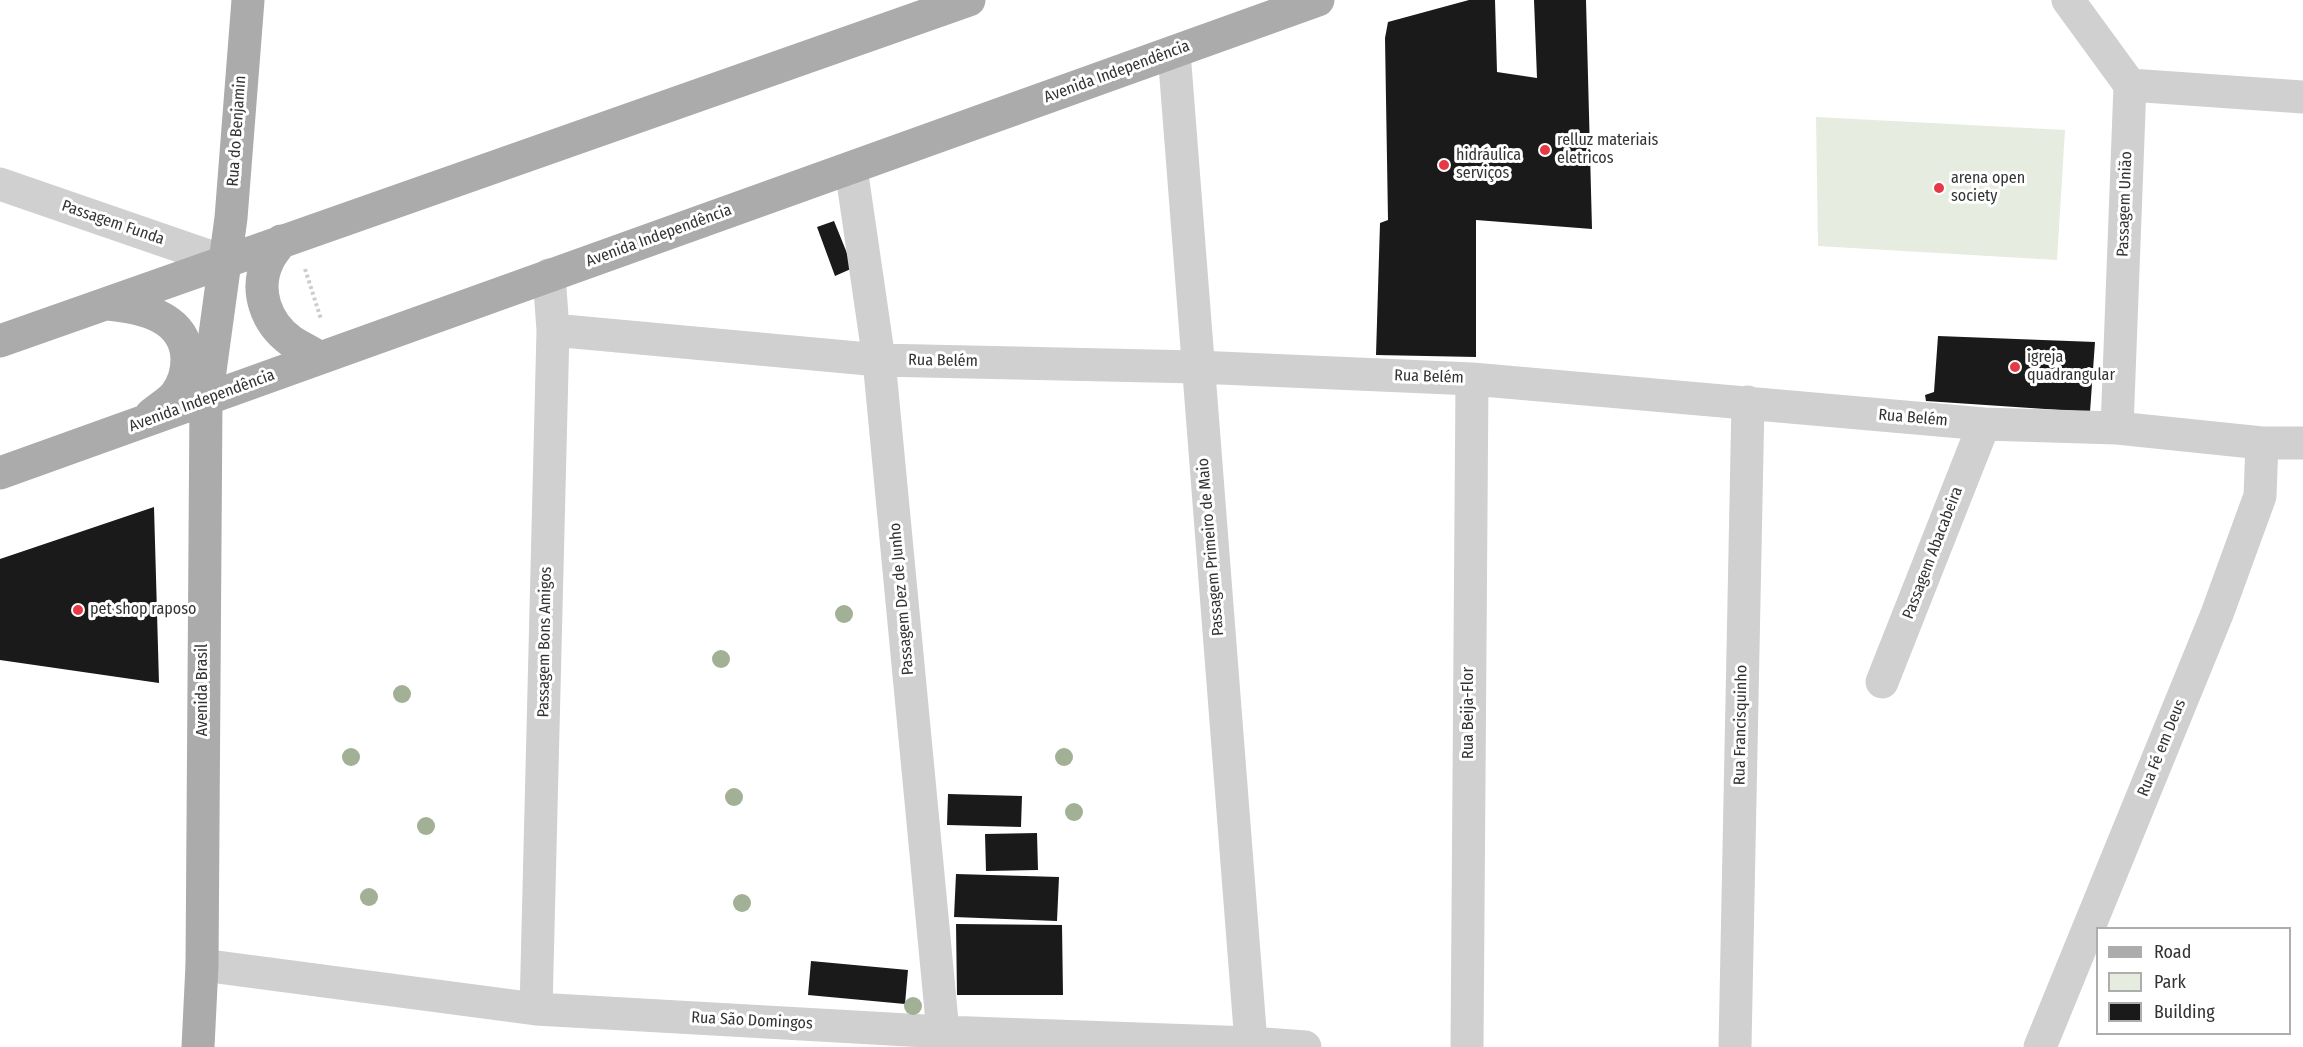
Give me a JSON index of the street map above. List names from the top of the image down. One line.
{"streets":{"main road":["Avenida Independência","Rua do Benjamin","Avenida Brasil"],"street":["Passagem União","Passagem Funda","Rua Belém","Passagem Primeiro de Maio","Passagem Abacabeira","Passagem Dez de Junho","Passagem Bons Amigos","Rua Beija-Flor","Rua Francisquinho","Rua Fé em Deus","Rua São Domingos"]},"crossings":[["Avenida Independência","Passagem Primeiro de Maio"],["Avenida Independência","Passagem Dez de Junho"],["Avenida Independência","Passagem Bons Amigos"],["Avenida Independência","Avenida Brasil"],["Rua do Benjamin","Passagem Funda"],["Rua do Benjamin","Avenida Brasil"],["Passagem União","Rua Belém"],["Passagem Funda","Avenida Brasil"],["Rua Belém","Passagem Primeiro de Maio"],["Rua Belém","Passagem Abacabeira"],["Rua Belém","Passagem Dez de Junho"],["Rua Belém","Passagem Bons Amigos"],["Rua Belém","Rua Beija-Flor"],["Rua Belém","Rua Francisquinho"],["Rua Belém","Rua Fé em Deus"],["Passagem Primeiro de Maio","Rua São Domingos"],["Passagem Dez de Junho","Rua São Domingos"],["Passagem Bons Amigos","Rua São Domingos"],["Avenida Brasil","Rua São Domingos"]],"places":["relluz materiais eletricos","hidráulica serviços","arena open society","igreja quadrangular","pet shop raposo"],"legend":["Road","Park","Building"]}
